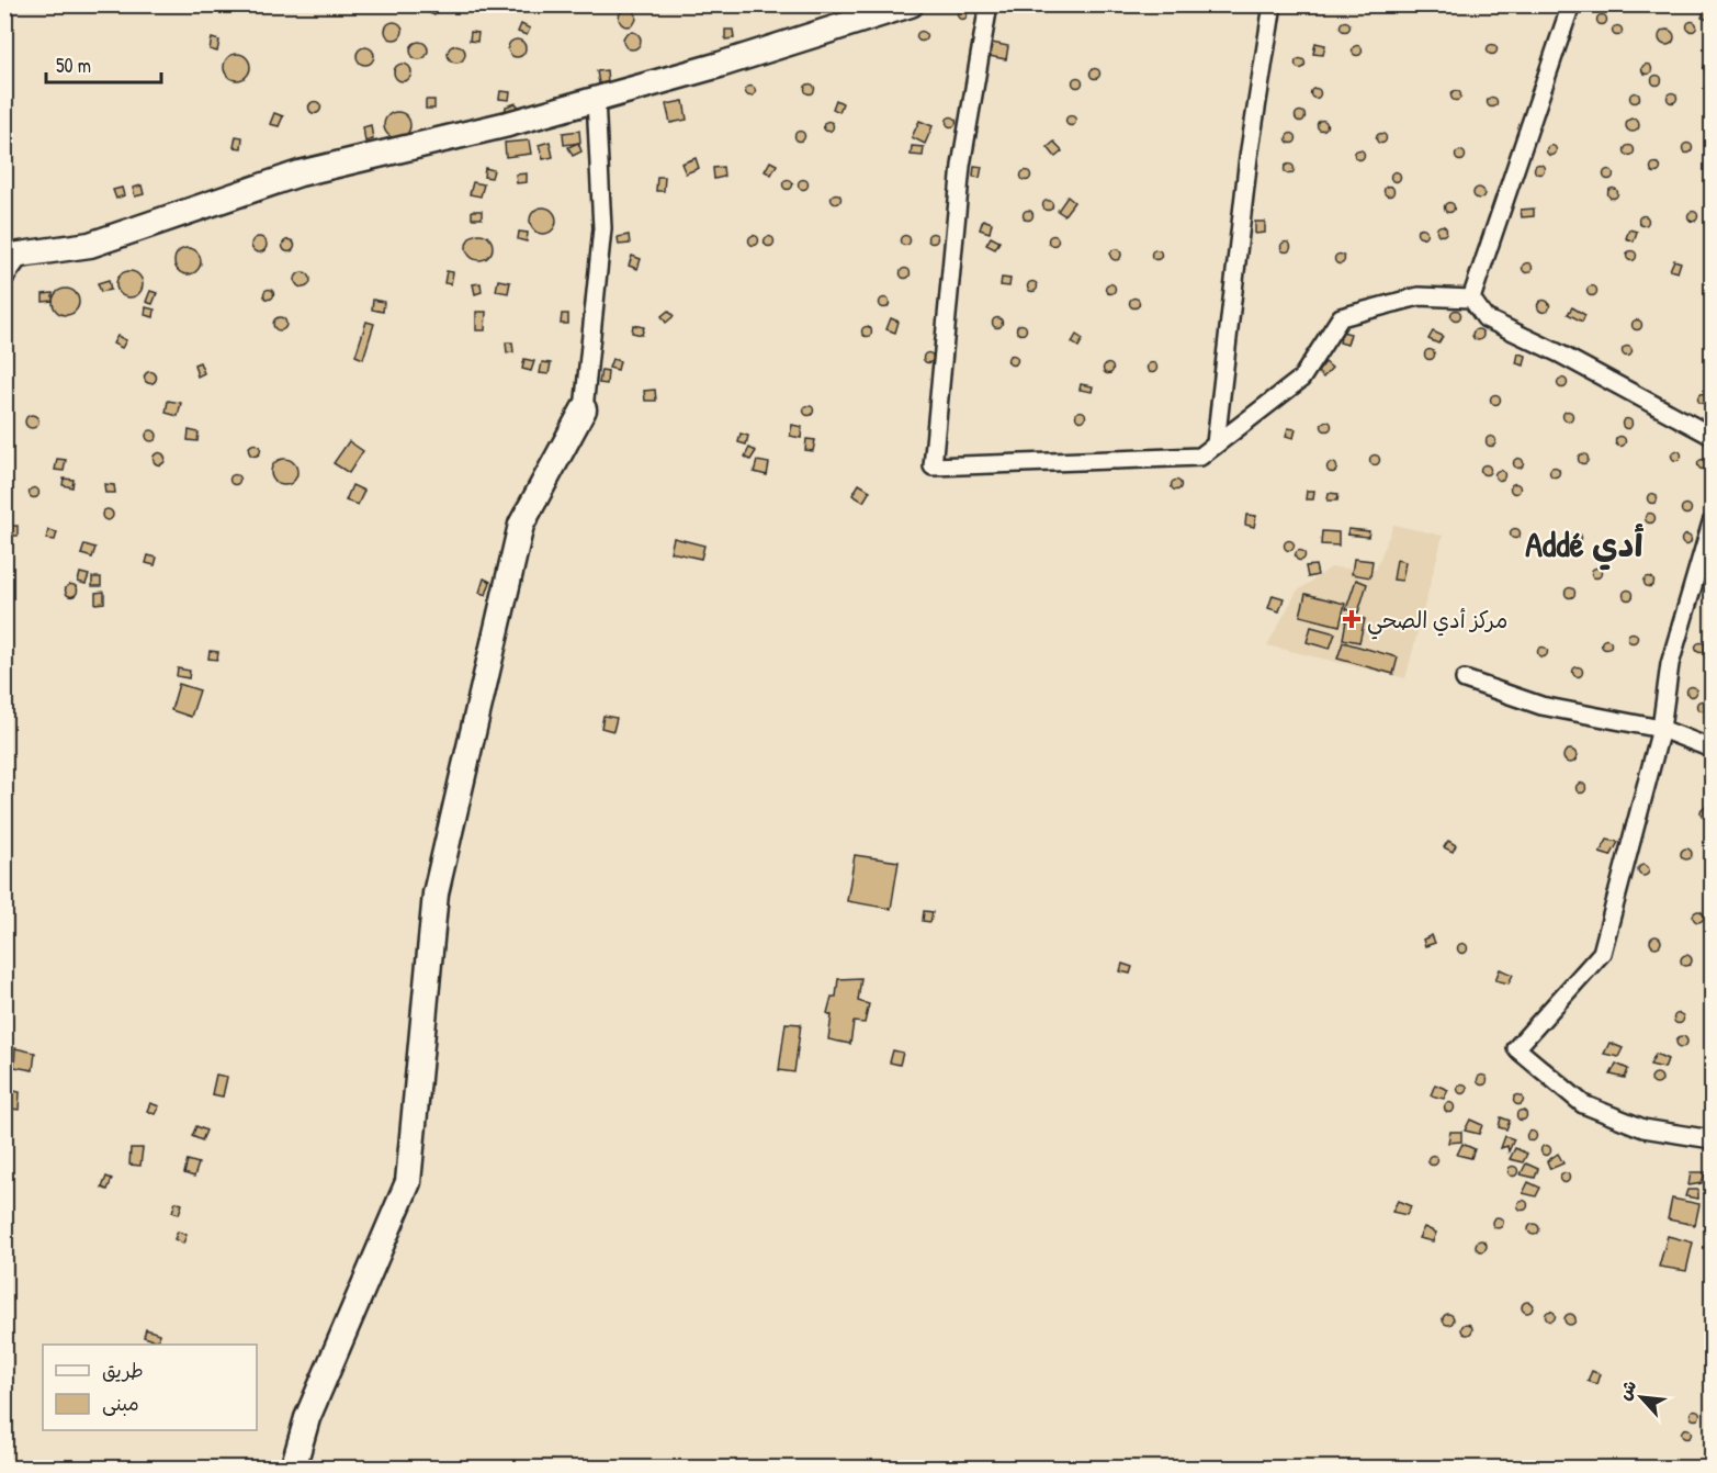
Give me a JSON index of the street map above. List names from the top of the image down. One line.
{"districts":["Addé أدي"],"places":{"health":["مركز أدي الصحي"]},"legend":["طريق","مبنى"],"scale_bar":"50 m","north":"top left"}
